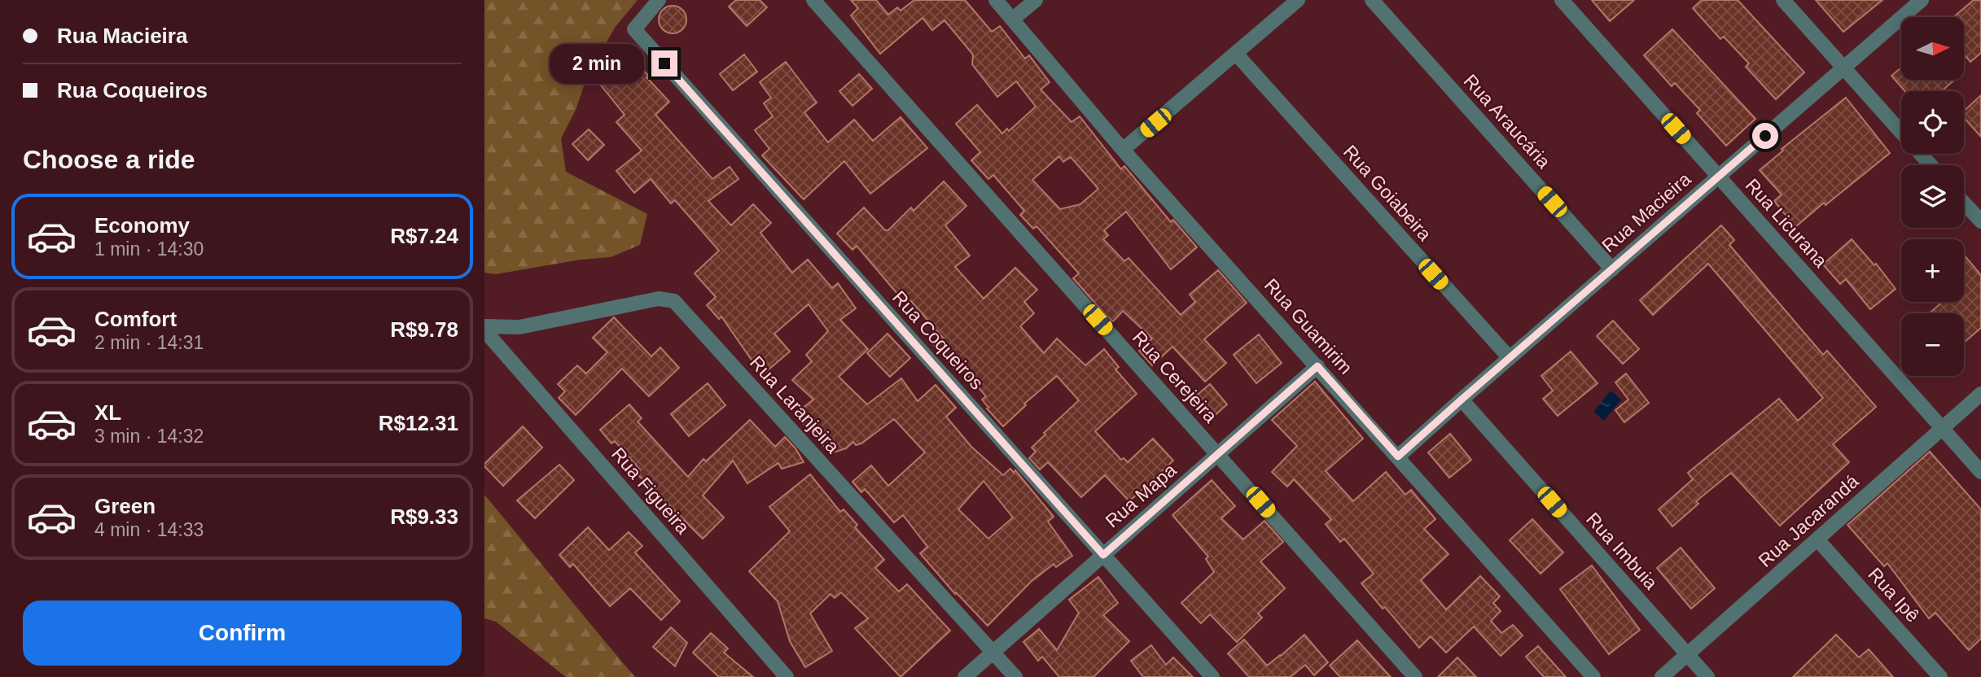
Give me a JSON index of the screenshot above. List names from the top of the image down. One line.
{"streets":{"street":["Rua Araucária","Rua Goiabeira","Rua Macieira","Rua Licurana","Rua Guamirim","Rua Coqueiros","Rua Cerejeira","Rua Laranjeira","Rua Figueira","Rua Mapa","Rua Jacarandá","Rua Imbuia","Rua Ipê"]},"crossings":[["Rua Araucária","Rua Macieira"],["Rua Goiabeira","Rua Macieira"],["Rua Macieira","Rua Licurana"],["Rua Macieira","Rua Guamirim"],["Rua Macieira","Rua Imbuia"],["Rua Licurana","Rua Jacarandá"],["Rua Guamirim","Rua Mapa"],["Rua Coqueiros","Rua Mapa"],["Rua Cerejeira","Rua Mapa"],["Rua Laranjeira","Rua Figueira"],["Rua Laranjeira","Rua Mapa"],["Rua Jacarandá","Rua Imbuia"],["Rua Jacarandá","Rua Ipê"]],"north":"right","page":{"banner":["Rua Macieira","Rua Coqueiros"],"map_buttons":["+","−"],"bubble":"2 min","heading":"Choose a ride","list":[{"name":"Economy","note":"1 min · 14:30","value":"R$7.24"},{"name":"Comfort","note":"2 min · 14:31","value":"R$9.78"},{"name":"XL","note":"3 min · 14:32","value":"R$12.31"},{"name":"Green","note":"4 min · 14:33","value":"R$9.33"}],"buttons":"Confirm"}}
